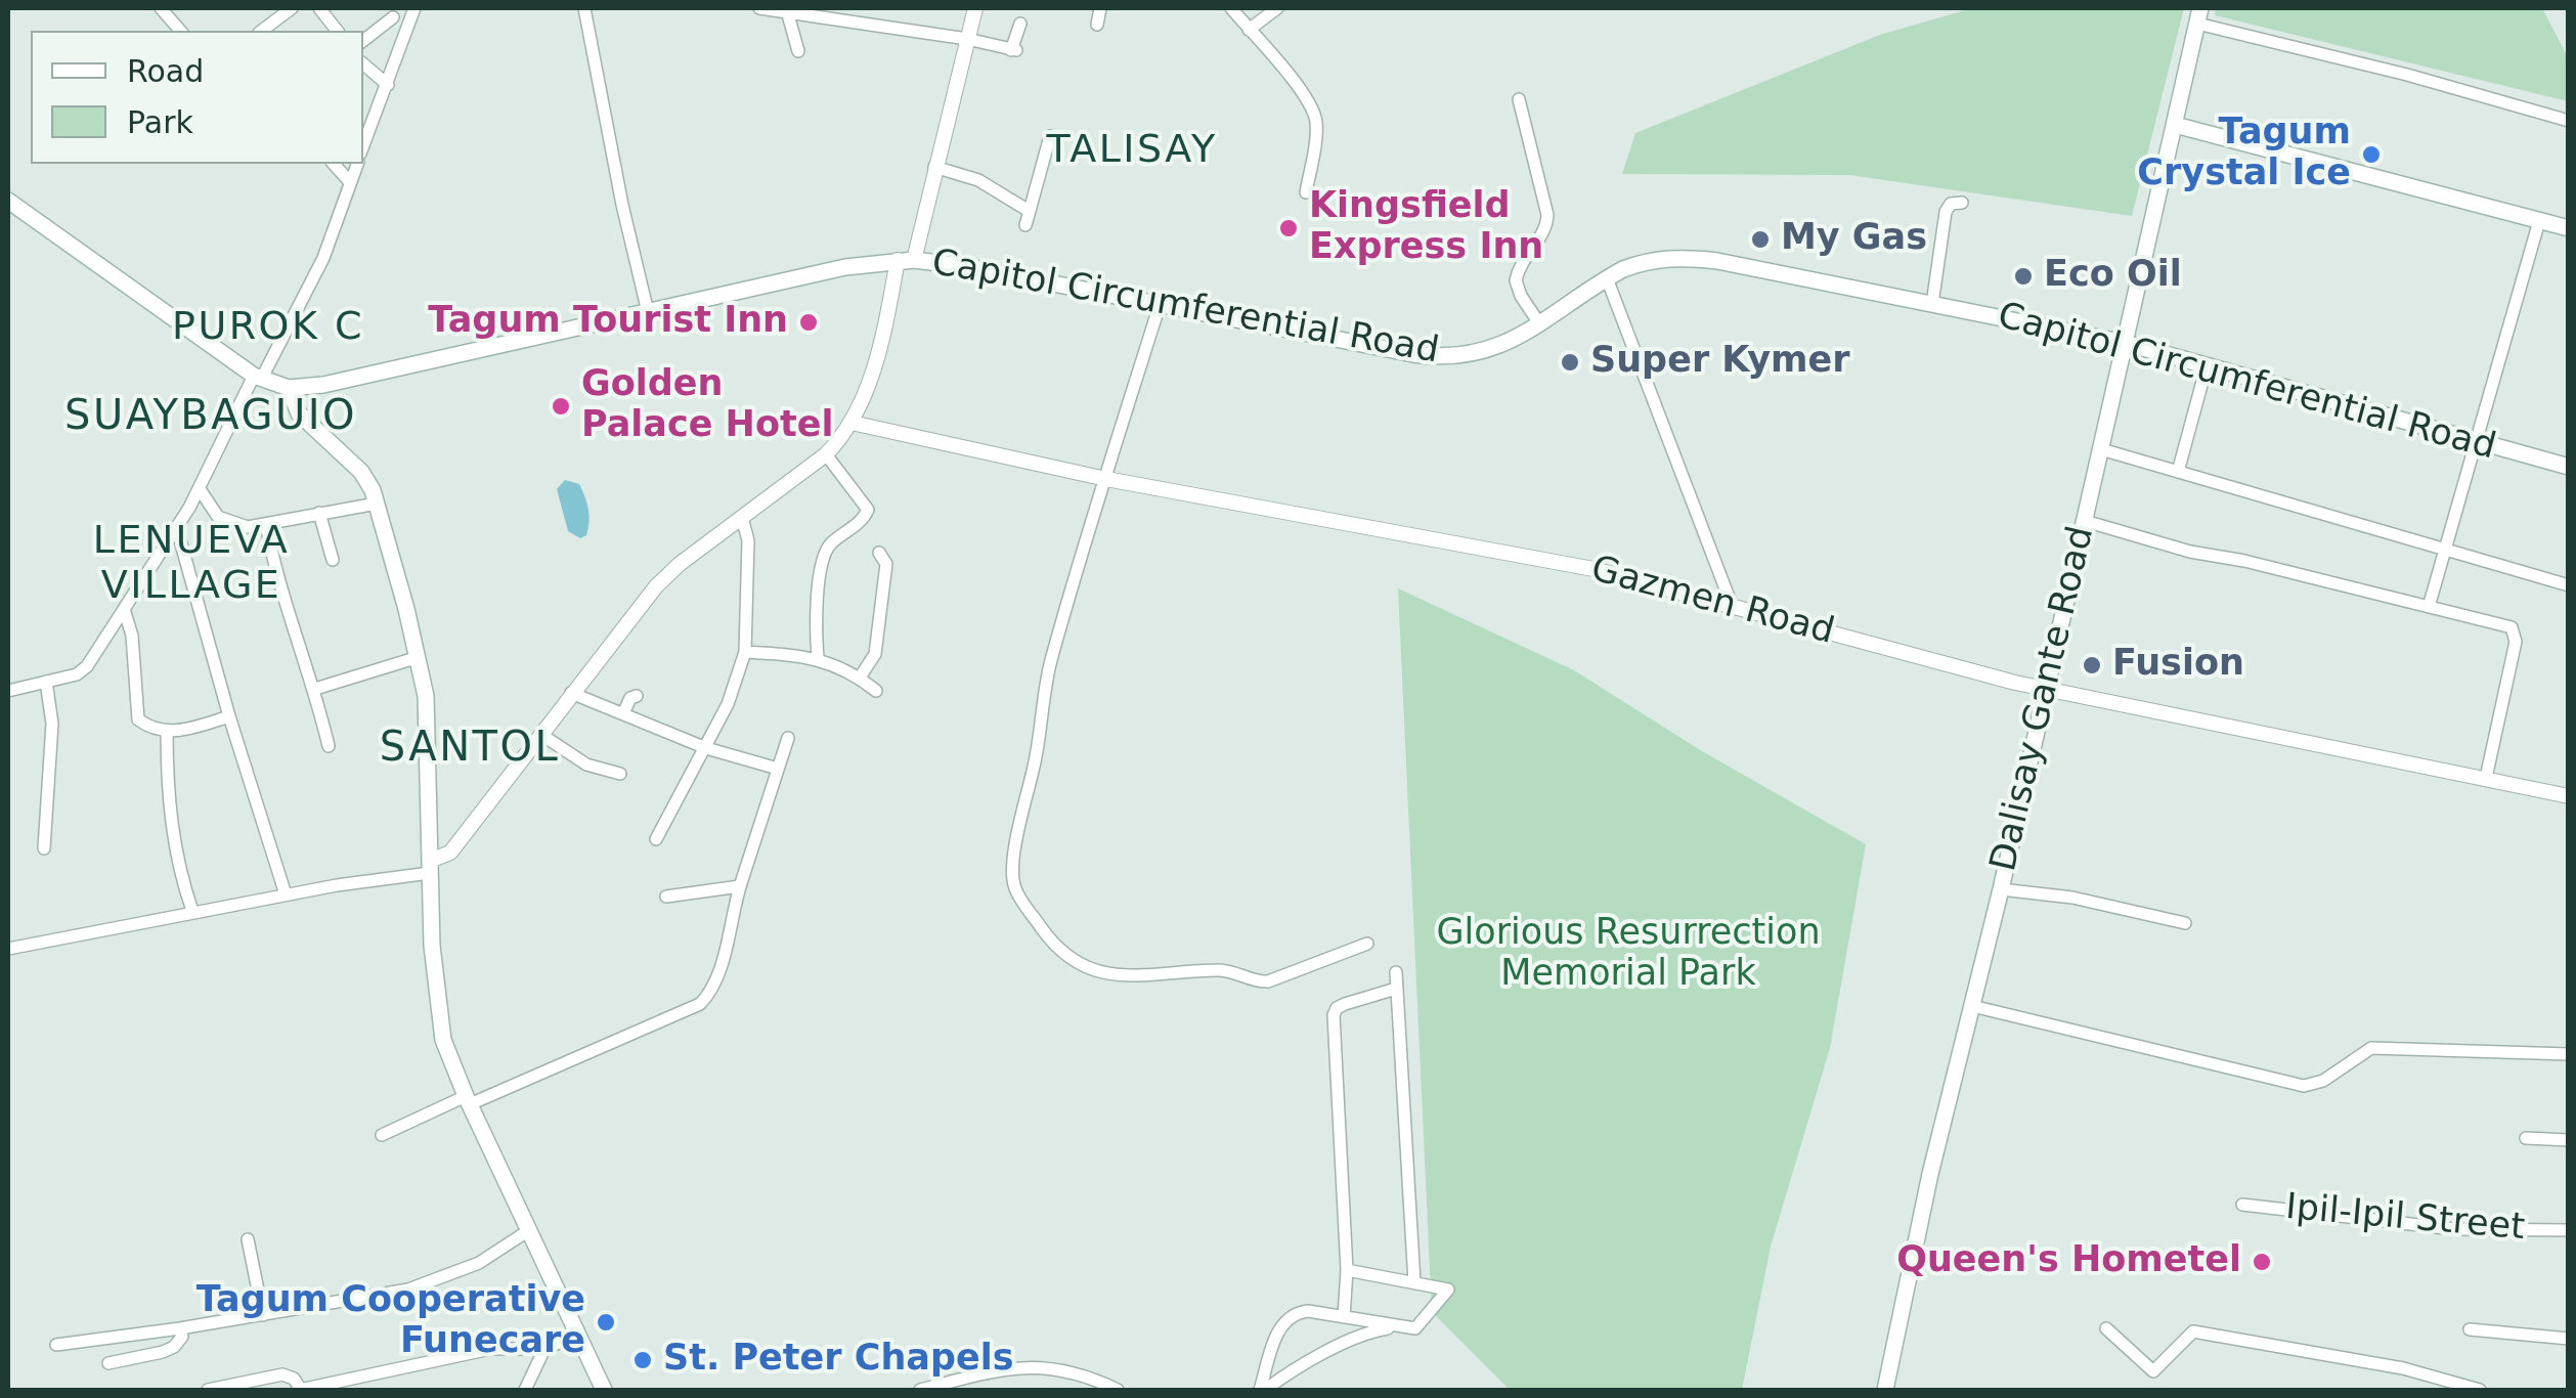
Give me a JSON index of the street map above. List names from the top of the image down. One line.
{"streets":{"main road":["Capitol Circumferential Road","Dalisay Gante Road"],"street":["Gazmen Road","Ipil-Ipil Street"]},"crossings":[["Capitol Circumferential Road","Dalisay Gante Road"],["Gazmen Road","Dalisay Gante Road"]],"districts":["TALISAY","PUROK C","SUAYBAGUIO","LENUEVA VILLAGE","SANTOL"],"parks":["Glorious Resurrection Memorial Park"],"places":["Tagum Crystal Ice","Kingsfield Express Inn","My Gas","Eco Oil","Tagum Tourist Inn","Super Kymer","Golden Palace Hotel","Fusion","Queen's Hometel","Tagum Cooperative Funecare","St. Peter Chapels"],"legend":["Road","Park"]}
